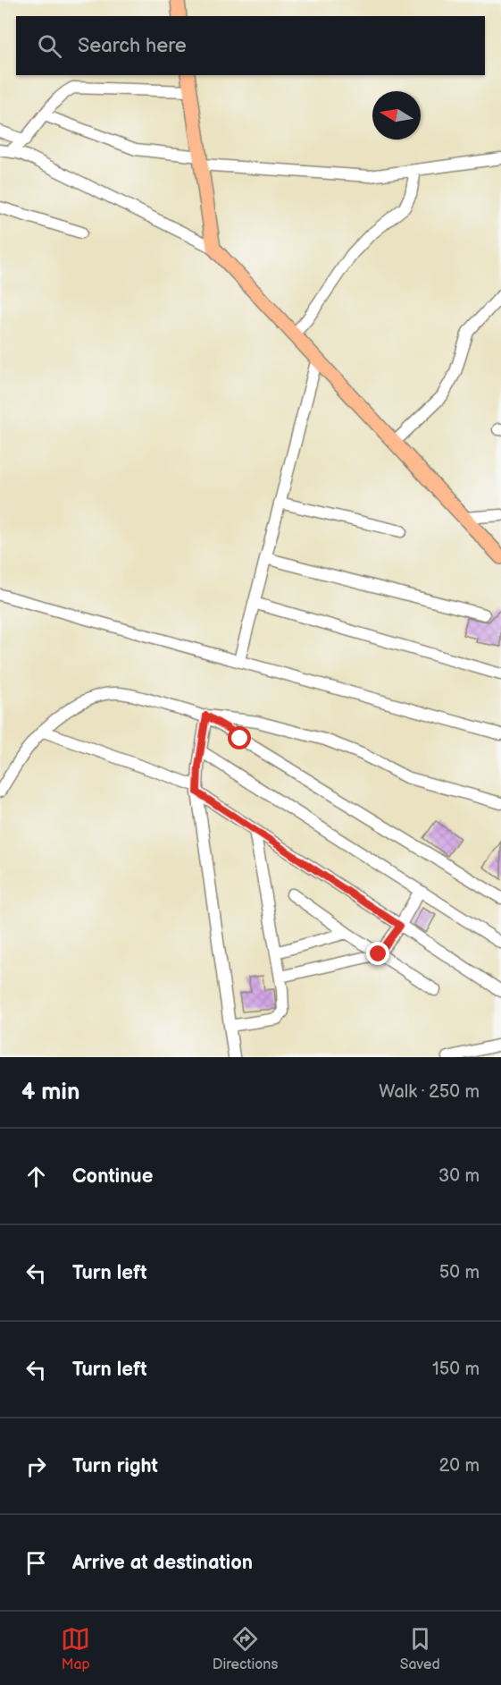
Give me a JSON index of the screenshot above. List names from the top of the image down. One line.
{"north":"left","page":{"search":"Search here","heading":["4 min","Walk · 250 m"],"list":[["Continue","30 m"],["Turn left","50 m"],["Turn left","150 m"],["Turn right","20 m"],"Arrive at destination"],"nav":["Map","Directions","Saved"]}}
